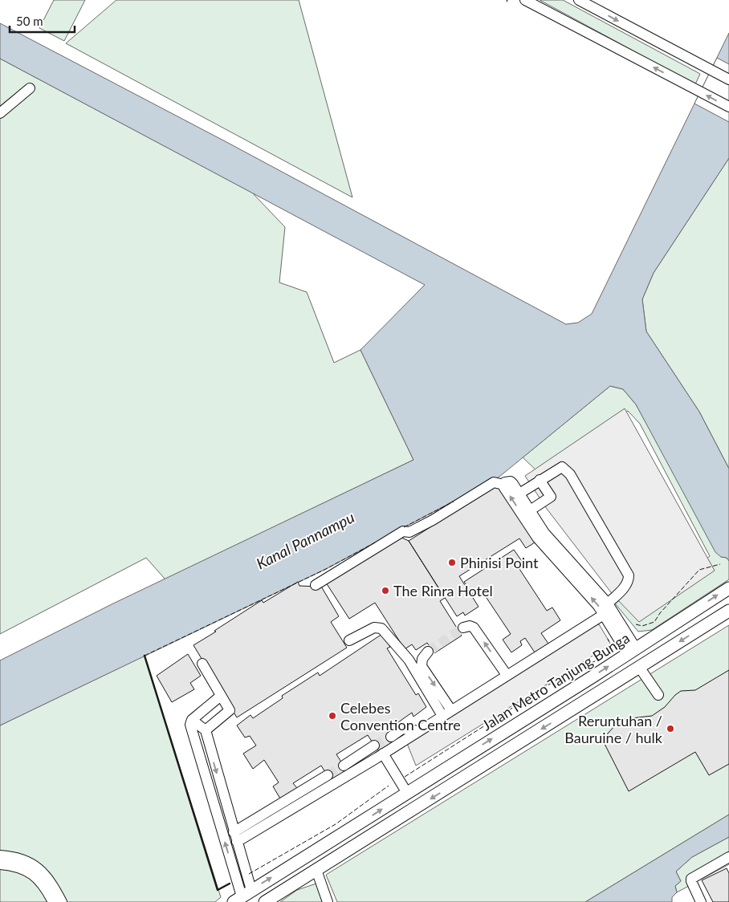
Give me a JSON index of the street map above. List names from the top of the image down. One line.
{"streets":{"main road":["Jalan Metro Tanjung Bunga"]},"water":["Kanal Pannampu"],"places":["Phinisi Point","The Rinra Hotel","Celebes Convention Centre","Reruntuhan / Bauruine / hulk"],"scale_bar":"50 m"}
